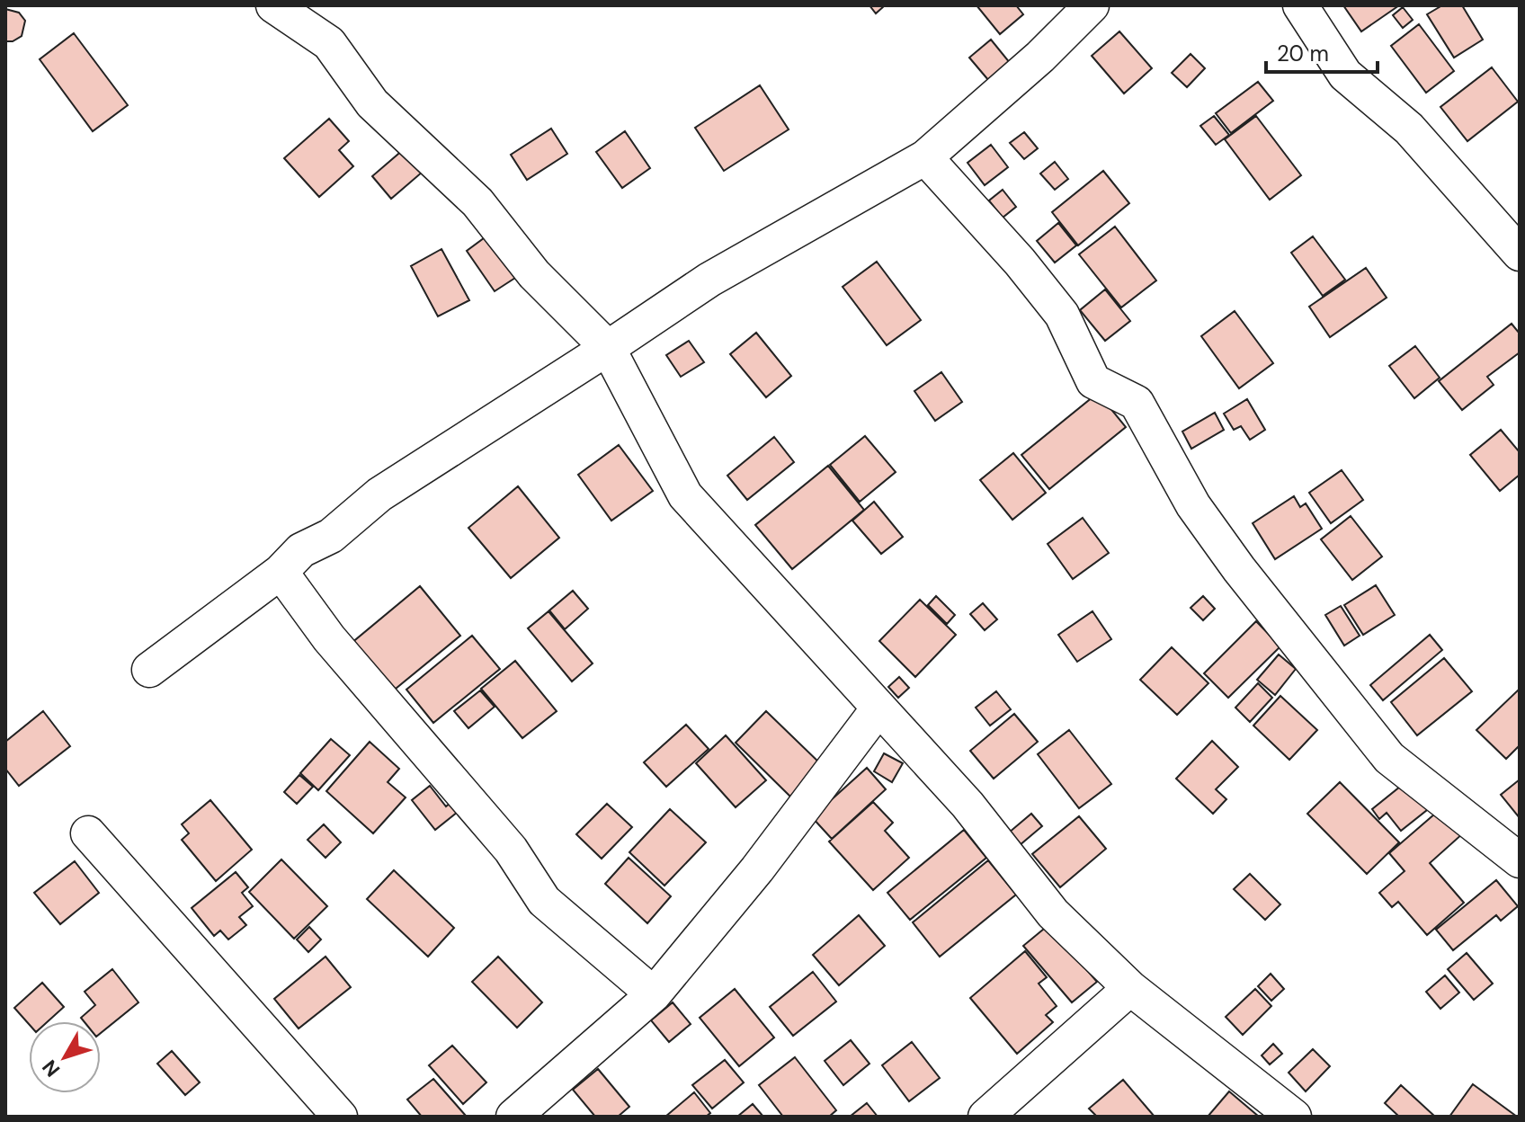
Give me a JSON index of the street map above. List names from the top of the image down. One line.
{"scale_bar":"20 m","north":"bottom left"}
